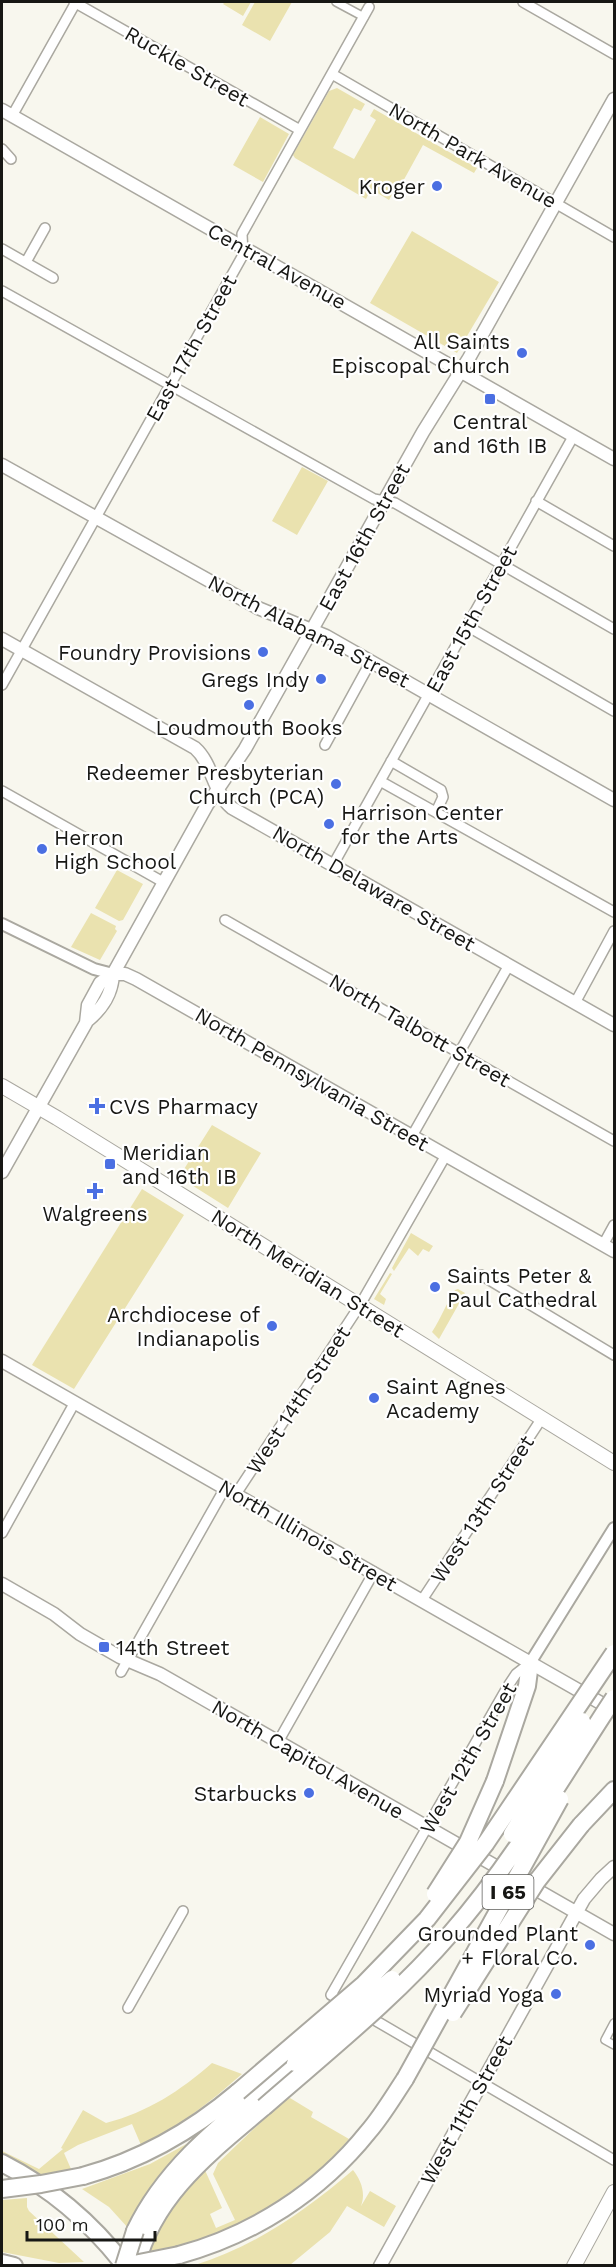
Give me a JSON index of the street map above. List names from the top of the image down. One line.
{"streets":{"highway":["I 65"],"main road":["Central Avenue","East 16th Street","North Alabama Street","North Delaware Street","North Pennsylvania Street","North Meridian Street","North Illinois Street","North Capitol Avenue","West 11th Street"],"street":["Ruckle Street","North Park Avenue","East 17th Street","East 15th Street","North Talbott Street","West 14th Street","West 13th Street","West 12th Street"]},"crossings":[["Ruckle Street","East 17th Street"],["North Park Avenue","East 17th Street"],["North Park Avenue","East 16th Street"],["Central Avenue","East 17th Street"],["Central Avenue","East 16th Street"],["Central Avenue","East 15th Street"],["East 17th Street","North Alabama Street"],["East 17th Street","North Delaware Street"],["East 16th Street","North Alabama Street"],["East 16th Street","North Delaware Street"],["East 16th Street","North Pennsylvania Street"],["East 16th Street","North Meridian Street"],["East 15th Street","North Alabama Street"],["East 15th Street","North Delaware Street"],["North Pennsylvania Street","West 14th Street"],["North Meridian Street","West 14th Street"],["North Meridian Street","West 13th Street"],["West 14th Street","North Illinois Street"],["West 14th Street","North Capitol Avenue"],["West 13th Street","North Illinois Street"],["North Illinois Street","West 12th Street"],["North Illinois Street","I 65"],["West 12th Street","North Capitol Avenue"],["West 12th Street","West 11th Street"],["North Capitol Avenue","West 11th Street"]],"places":{"other":["Kroger","All Saints Episcopal Church","Foundry Provisions","Gregs Indy","Loudmouth Books","Redeemer Presbyterian Church (PCA)","Harrison Center for the Arts","Herron High School","Saints Peter & Paul Cathedral","Archdiocese of Indianapolis","Saint Agnes Academy","Starbucks","Grounded Plant + Floral Co.","Myriad Yoga"],"transit":["Central and 16th IB","Meridian and 16th IB","14th Street"],"health":["CVS Pharmacy","Walgreens"]},"scale_bar":"100 m"}
